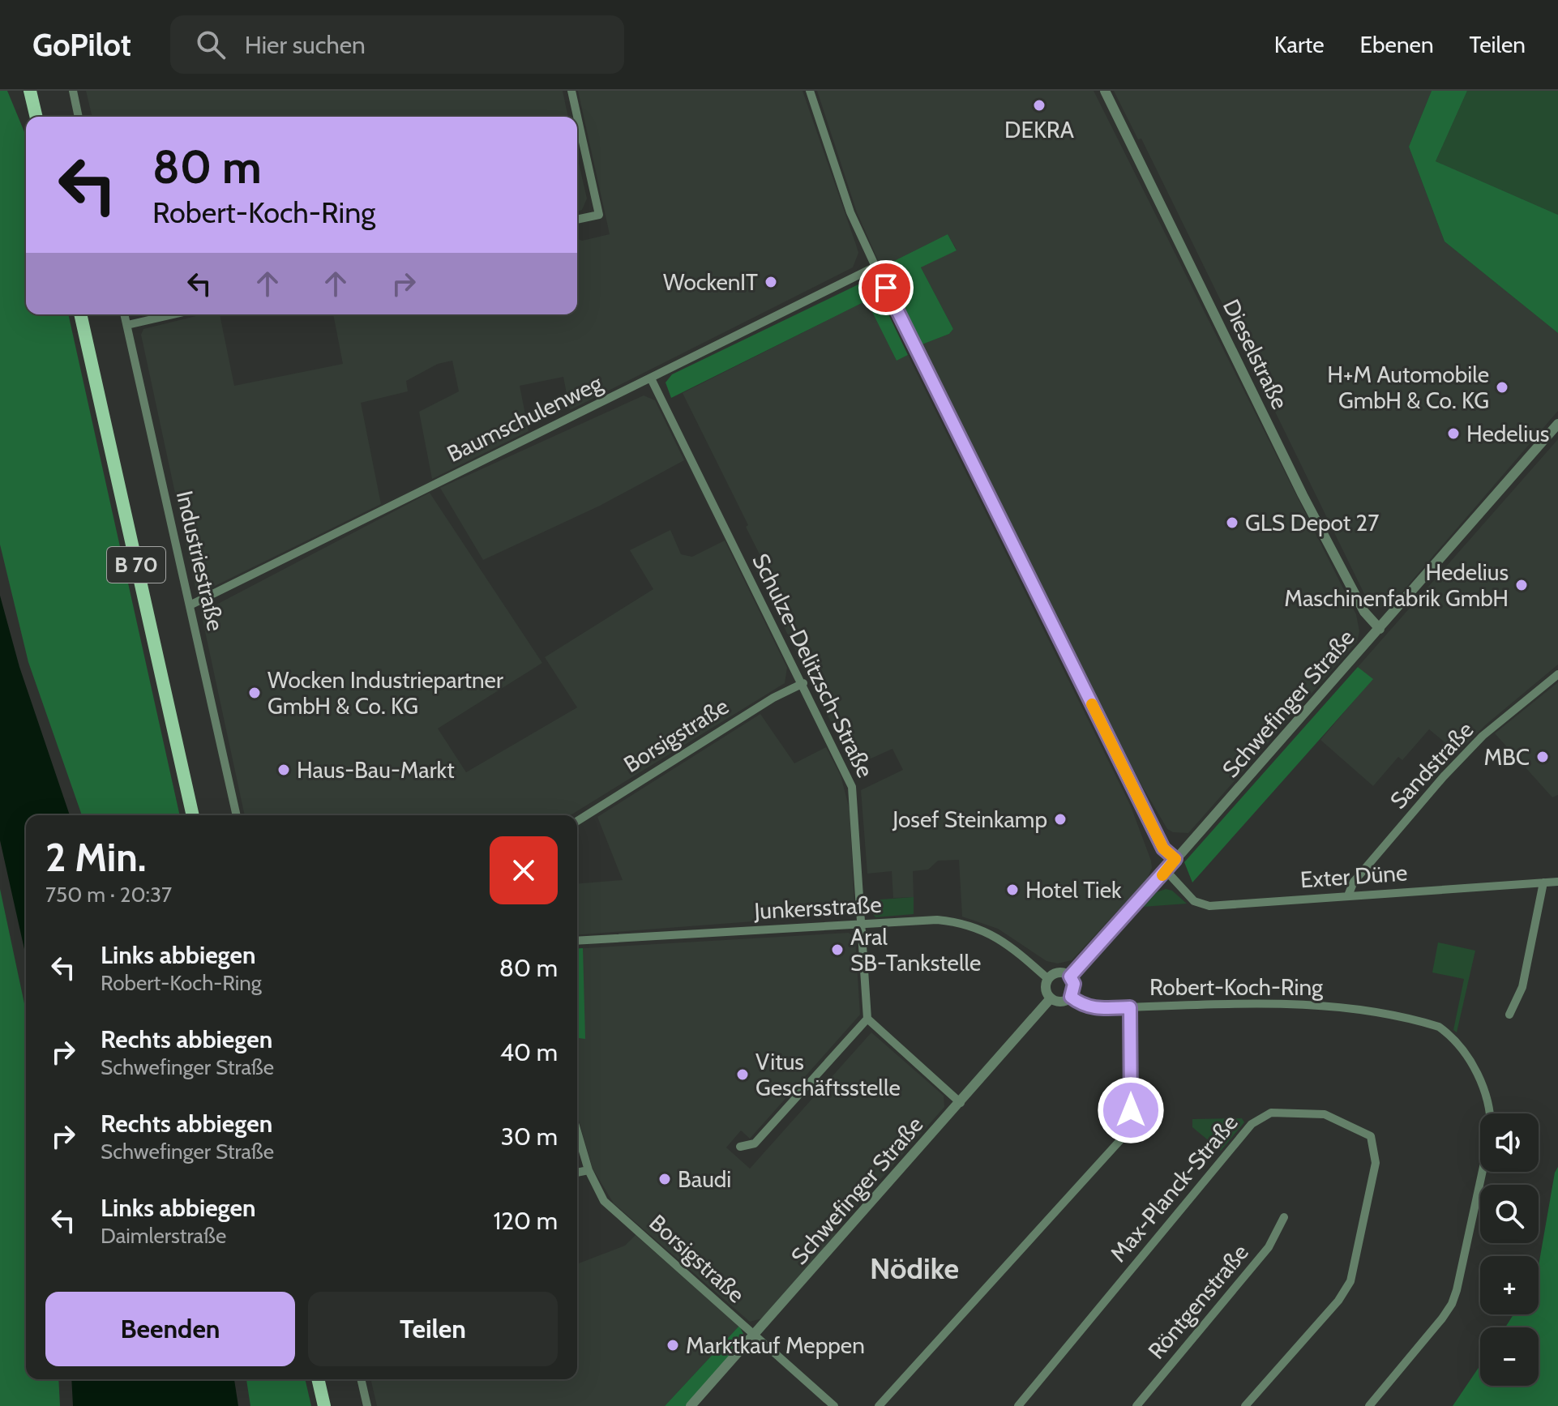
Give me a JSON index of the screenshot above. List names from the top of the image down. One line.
{"streets":{"main road":["B 70"],"street":["Dieselstraße","Baumschulenweg","Industriestraße","Schulze-Delitzsch-Straße","Schwefinger Straße","Borsigstraße","Sandstraße","Exter Düne","Junkersstraße","Robert-Koch-Ring","Max-Planck-Straße","Röntgenstraße"]},"crossings":[["Dieselstraße","Schwefinger Straße"],["Baumschulenweg","Industriestraße"],["Baumschulenweg","Schulze-Delitzsch-Straße"],["Schulze-Delitzsch-Straße","Borsigstraße"],["Schulze-Delitzsch-Straße","Junkersstraße"],["Schwefinger Straße","Borsigstraße"],["Schwefinger Straße","Exter Düne"],["Schwefinger Straße","Junkersstraße"],["Schwefinger Straße","Robert-Koch-Ring"],["Sandstraße","Exter Düne"],["Junkersstraße","Robert-Koch-Ring"]],"districts":["Nödike"],"places":["DEKRA","WockenIT","H+M Automobile GmbH & Co. KG","Hedelius","GLS Depot 27","Hedelius Maschinenfabrik GmbH","Wocken Industriepartner GmbH & Co. KG","MBC","Haus-Bau-Markt","Josef Steinkamp","Hotel Tiek","Aral SB-Tankstelle","Vitus Geschäftsstelle","Baudi","Marktkauf Meppen"],"page":{"header":"GoPilot","search":"Hier suchen","nav":["Karte","Ebenen","Teilen"],"turn":["80 m","Robert-Koch-Ring"],"heading":["2 Min.","750 m · 20:37"],"list":[{"name":"Links abbiegen","note":"Robert-Koch-Ring","value":"80 m"},{"name":"Rechts abbiegen","note":"Schwefinger Straße","value":"40 m"},{"name":"Rechts abbiegen","note":"Schwefinger Straße","value":"30 m"},{"name":"Links abbiegen","note":"Daimlerstraße","value":"120 m"}],"map_buttons":["+","−"],"buttons":["Beenden","Teilen"]}}
